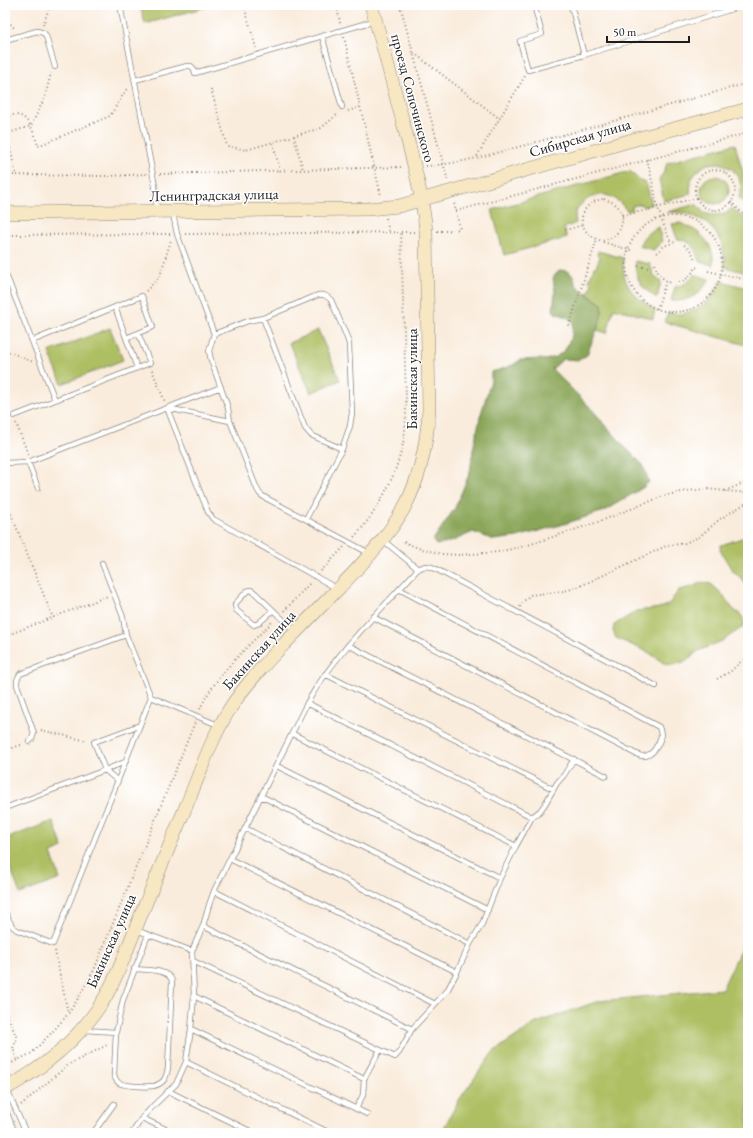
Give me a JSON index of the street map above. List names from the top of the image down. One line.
{"streets":{"street":["проезд Сопочинского","Сибирская улица","Ленинградская улица","Бакинская улица"]},"crossings":[["проезд Сопочинского","Сибирская улица"],["проезд Сопочинского","Ленинградская улица"],["проезд Сопочинского","Бакинская улица"],["Сибирская улица","Ленинградская улица"],["Сибирская улица","Бакинская улица"],["Ленинградская улица","Бакинская улица"]],"scale_bar":"50 m"}
